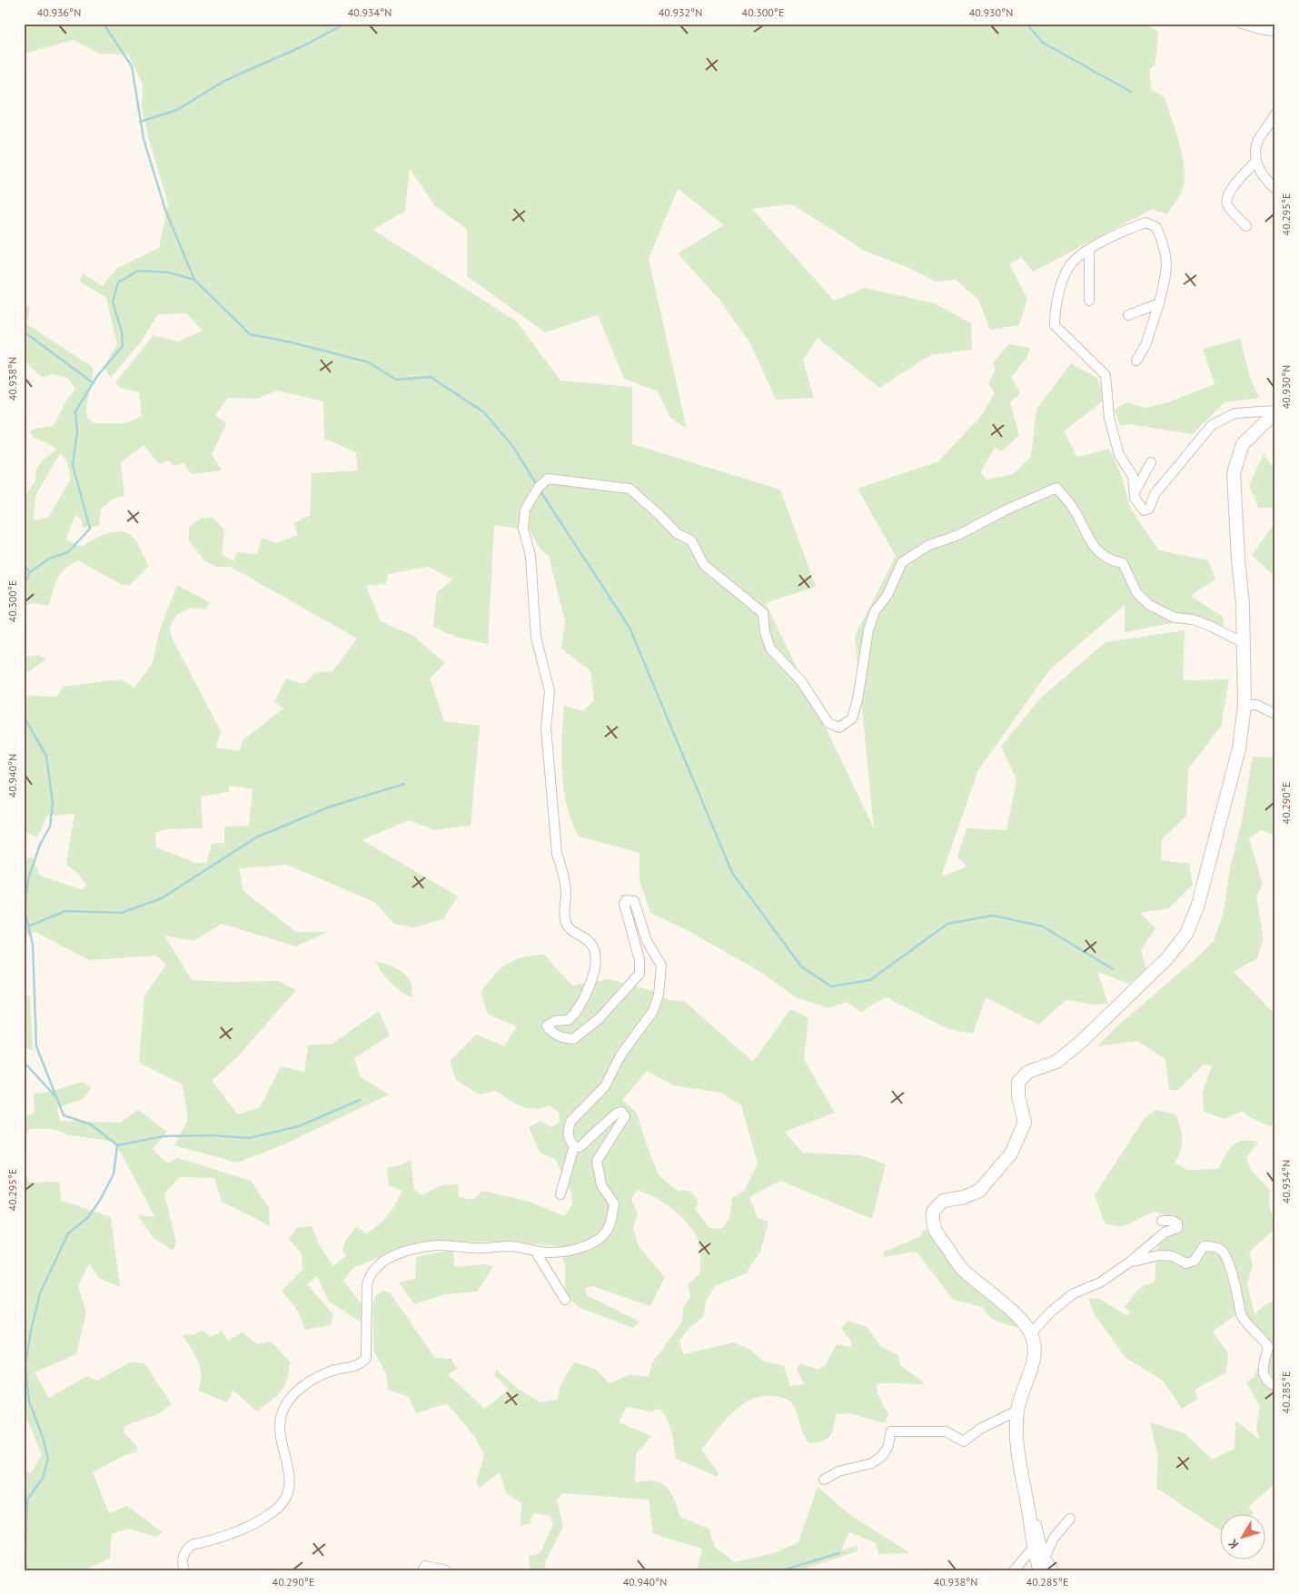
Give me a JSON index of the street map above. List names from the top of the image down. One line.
{"north":"bottom left","coordinates":["40.936°N","40.934°N","40.932°N","40.300°E","40.930°N","40.295°E","40.938°N","40.940°N","40.290°E","40.285°E"]}
